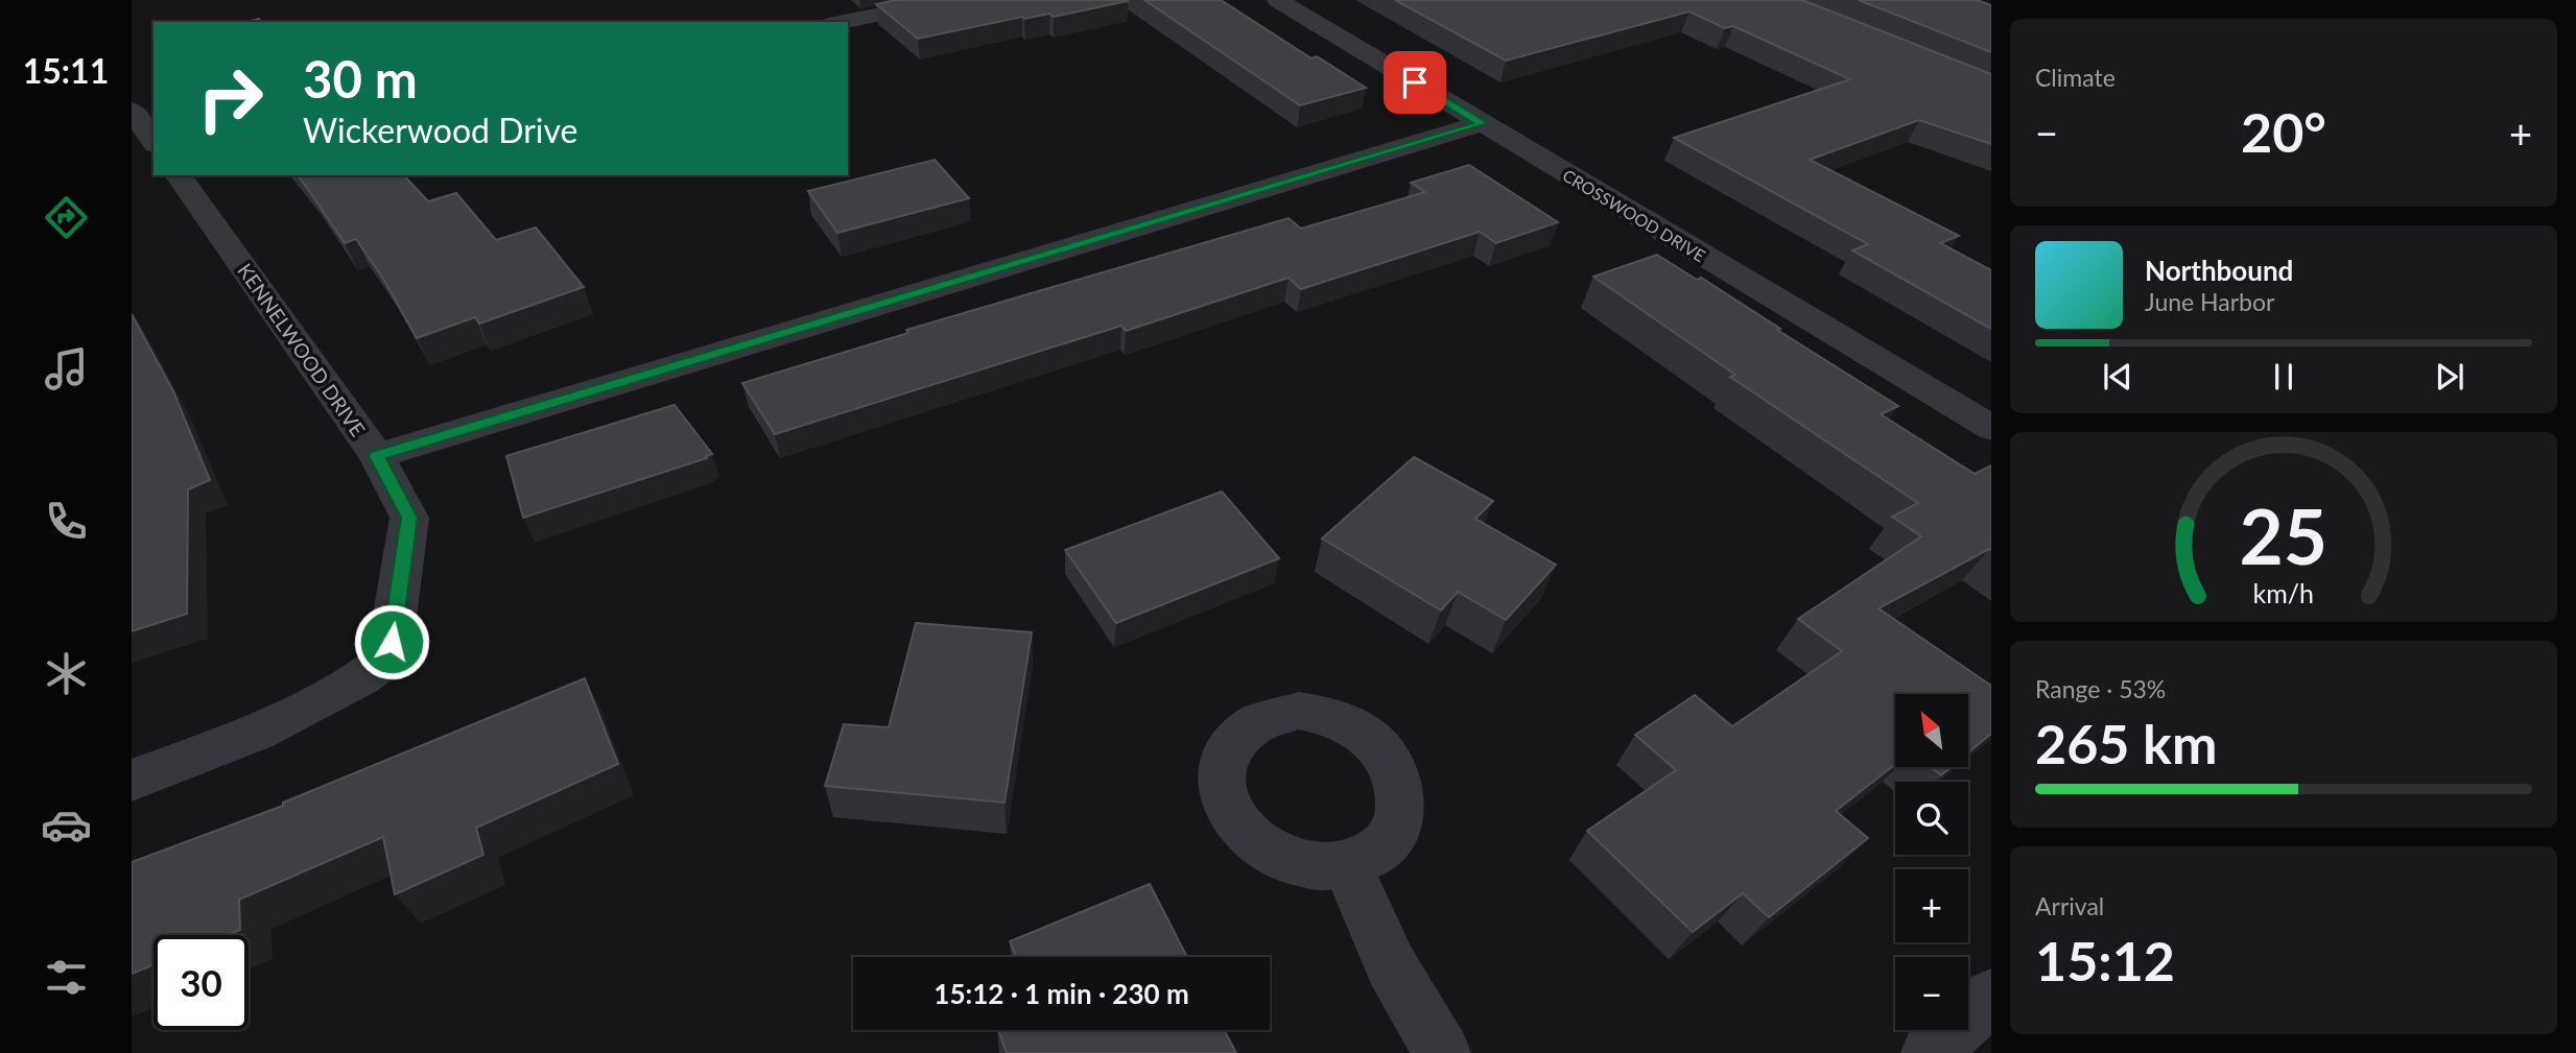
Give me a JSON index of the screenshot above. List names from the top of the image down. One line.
{"streets":{"street":["CROSSWOOD DRIVE","KENNELWOOD DRIVE"]},"north":"top left","page":{"tabs":"15:11","tile":["Climate",["Range · 53%","265 km"],["Arrival","15:12"]],"turn":["30 m","Wickerwood Drive"],"heat":["−","20°","+"],"song":["Northbound","June Harbor"],"map_buttons":["+","−"],"limit":"30","trip":"15:12 · 1 min · 230 m","gauge":["25","km/h"]}}
